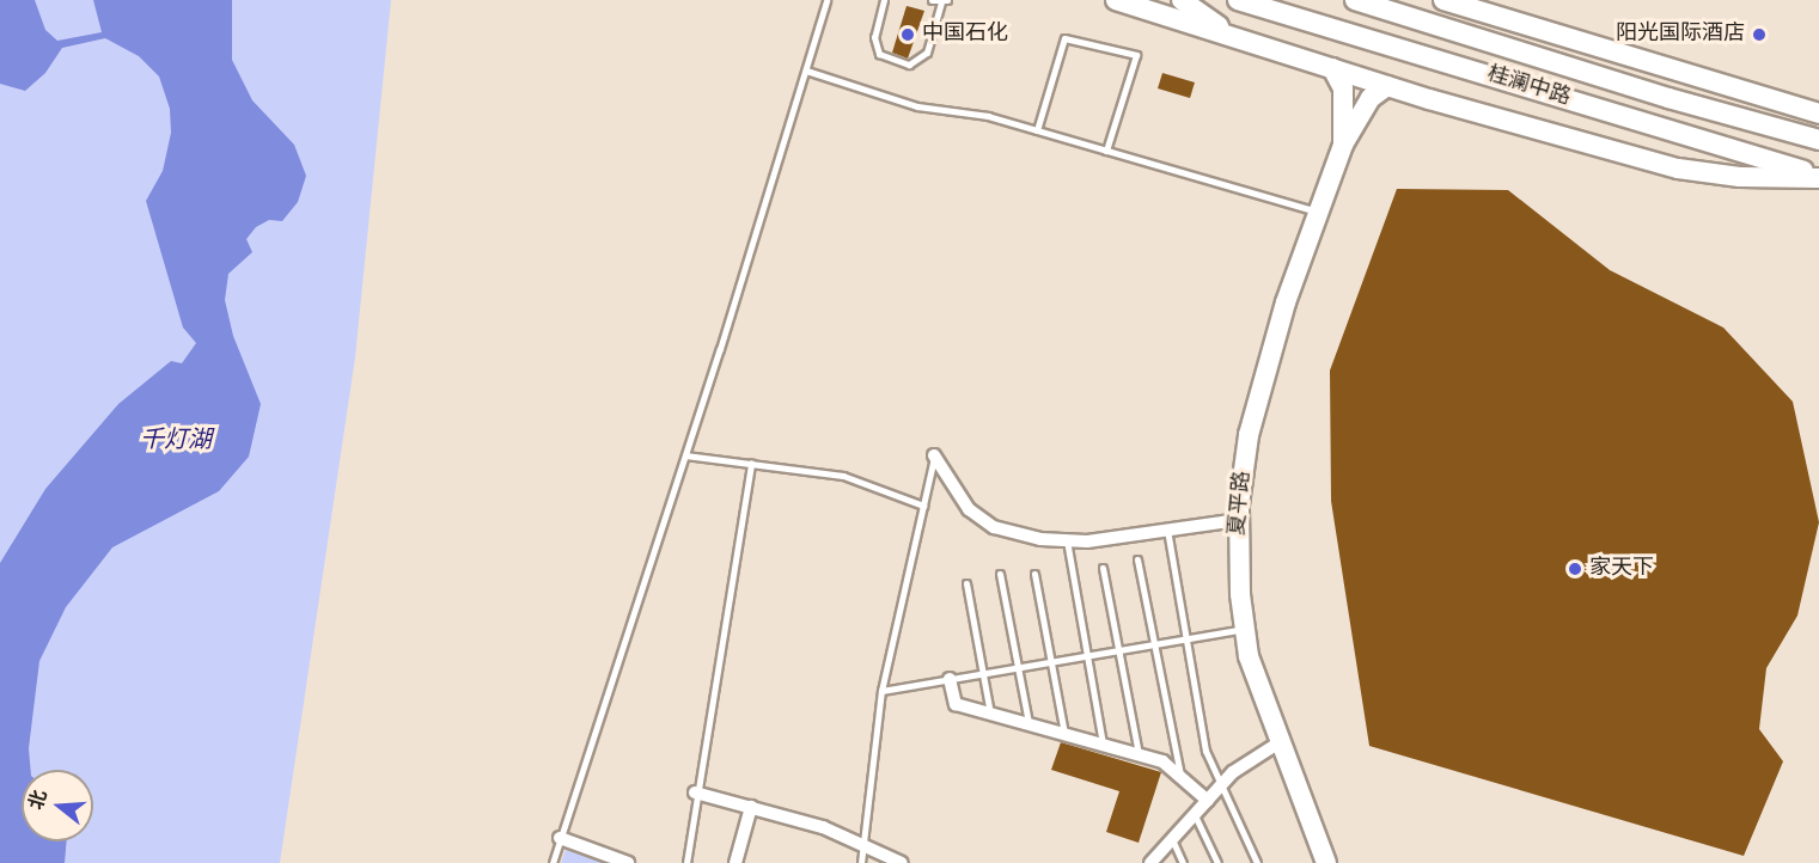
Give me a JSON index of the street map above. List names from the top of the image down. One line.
{"streets":{"main road":["桂澜中路","夏平路"]},"water":["千灯湖"],"places":["中国石化","阳光国际酒店","家天下"],"north":"left"}
